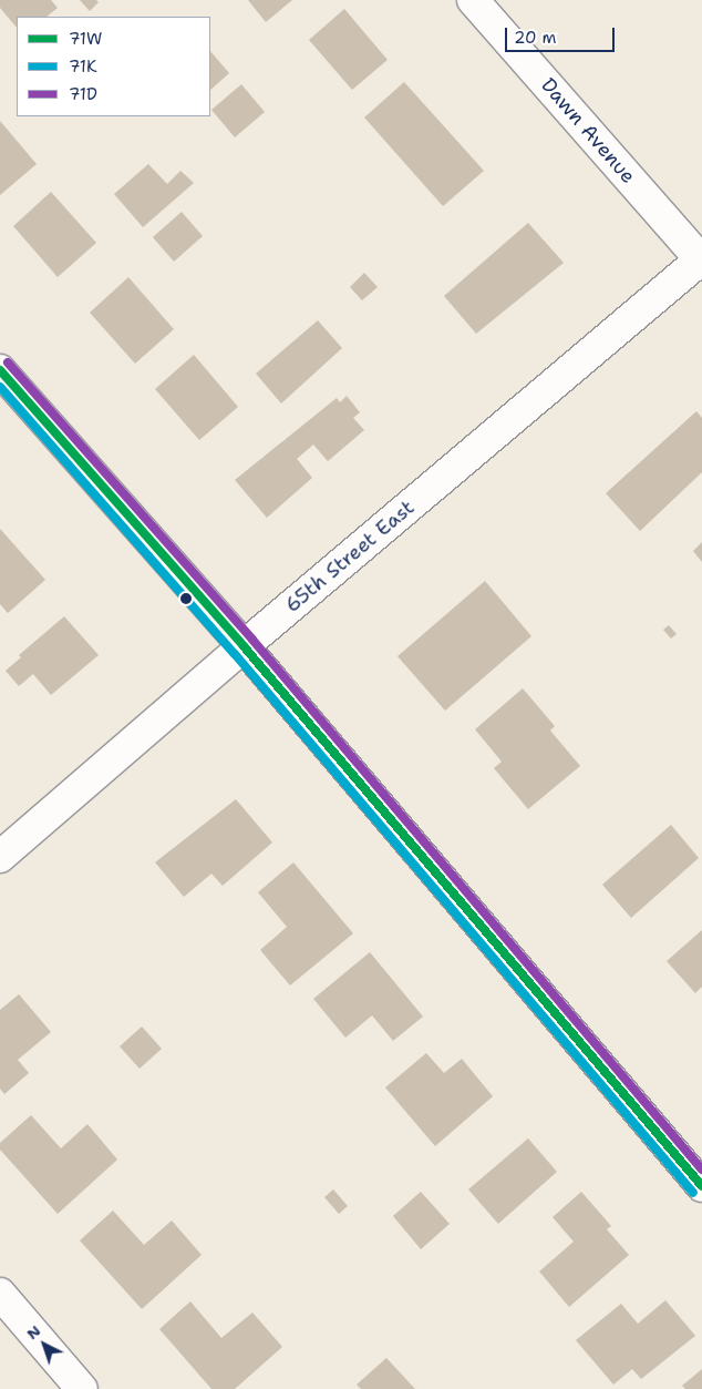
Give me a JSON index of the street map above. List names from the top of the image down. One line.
{"streets":{"street":["Dawn Avenue","65th Street East"]},"crossings":[["Dawn Avenue","65th Street East"]],"lines":["transit line 71D","transit line 71W","transit line 71K"],"legend":["71W","71K","71D"],"scale_bar":"20 m","north":"top left"}
